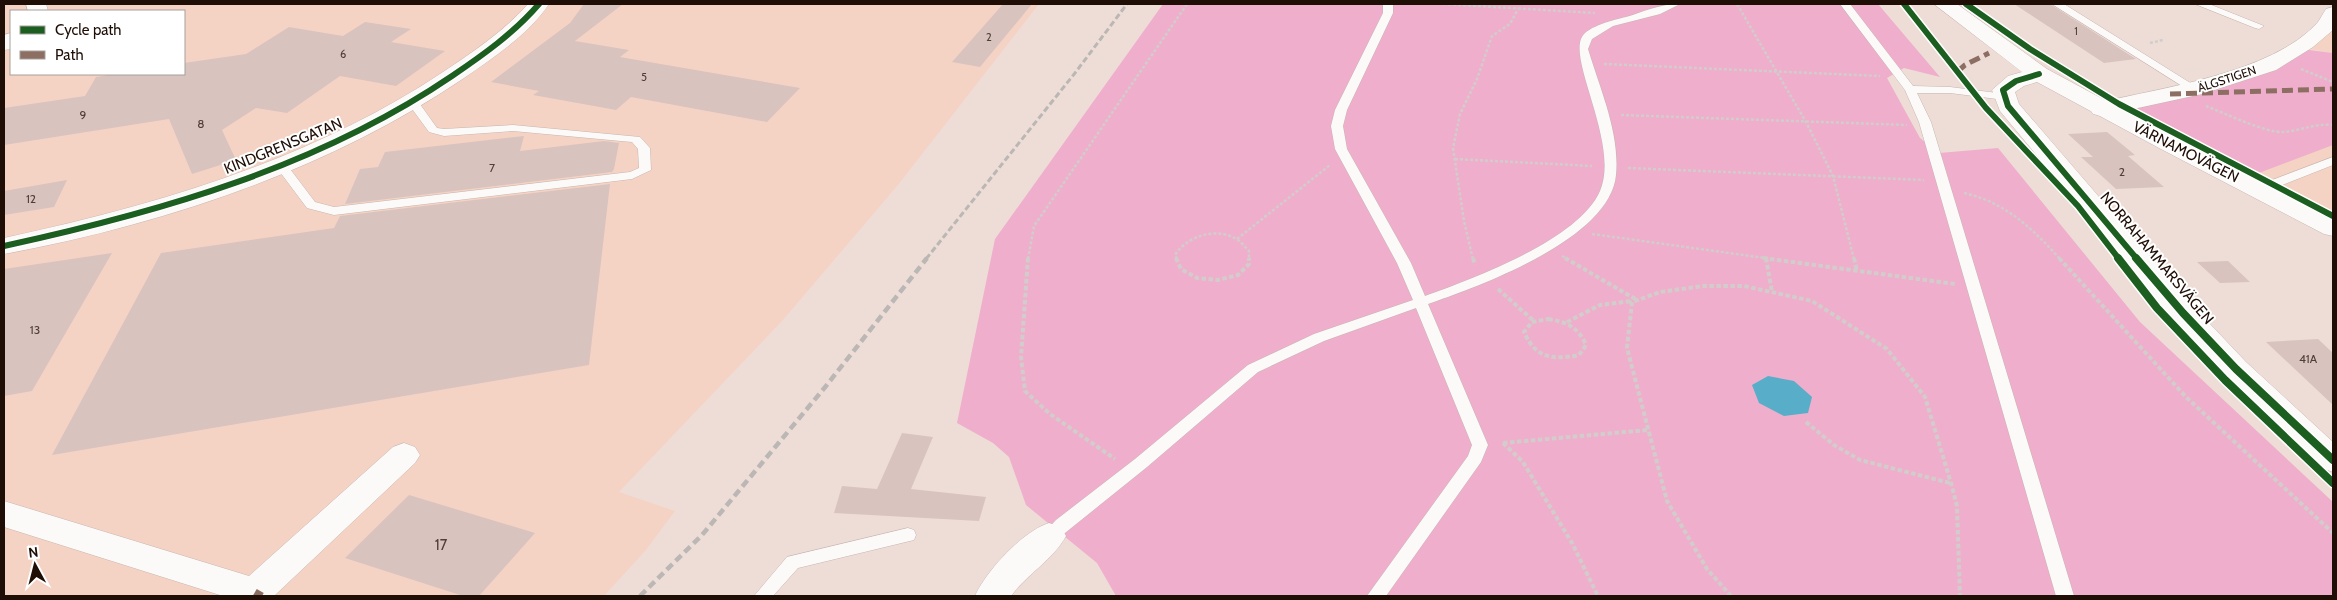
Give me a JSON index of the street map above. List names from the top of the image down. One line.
{"streets":{"street":["ÄLGSTIGEN","KINDGRENSGATAN","VÄRNAMOVÄGEN","NORRAHAMMARSVÄGEN"]},"crossings":[["ÄLGSTIGEN","VÄRNAMOVÄGEN"]],"house_numbers":["1","2","6","5","9","8","7","2","12","13","41A","17"],"legend":["Cycle path","Path"],"north":"top"}
